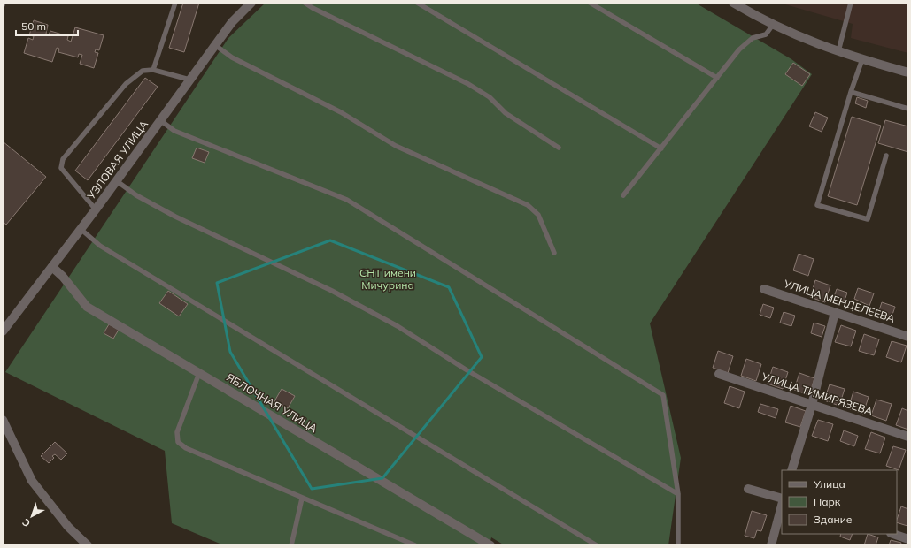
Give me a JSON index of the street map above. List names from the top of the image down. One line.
{"streets":{"street":["УЗЛОВАЯ УЛИЦА","УЛИЦА МЕНДЕЛЕЕВА","УЛИЦА ТИМИРЯЗЕВА","ЯБЛОЧНАЯ УЛИЦА"]},"crossings":[["УЗЛОВАЯ УЛИЦА","ЯБЛОЧНАЯ УЛИЦА"]],"parks":["СНТ имени Мичурина"],"legend":["Улица","Парк","Здание"],"scale_bar":"50 m","north":"bottom left"}
